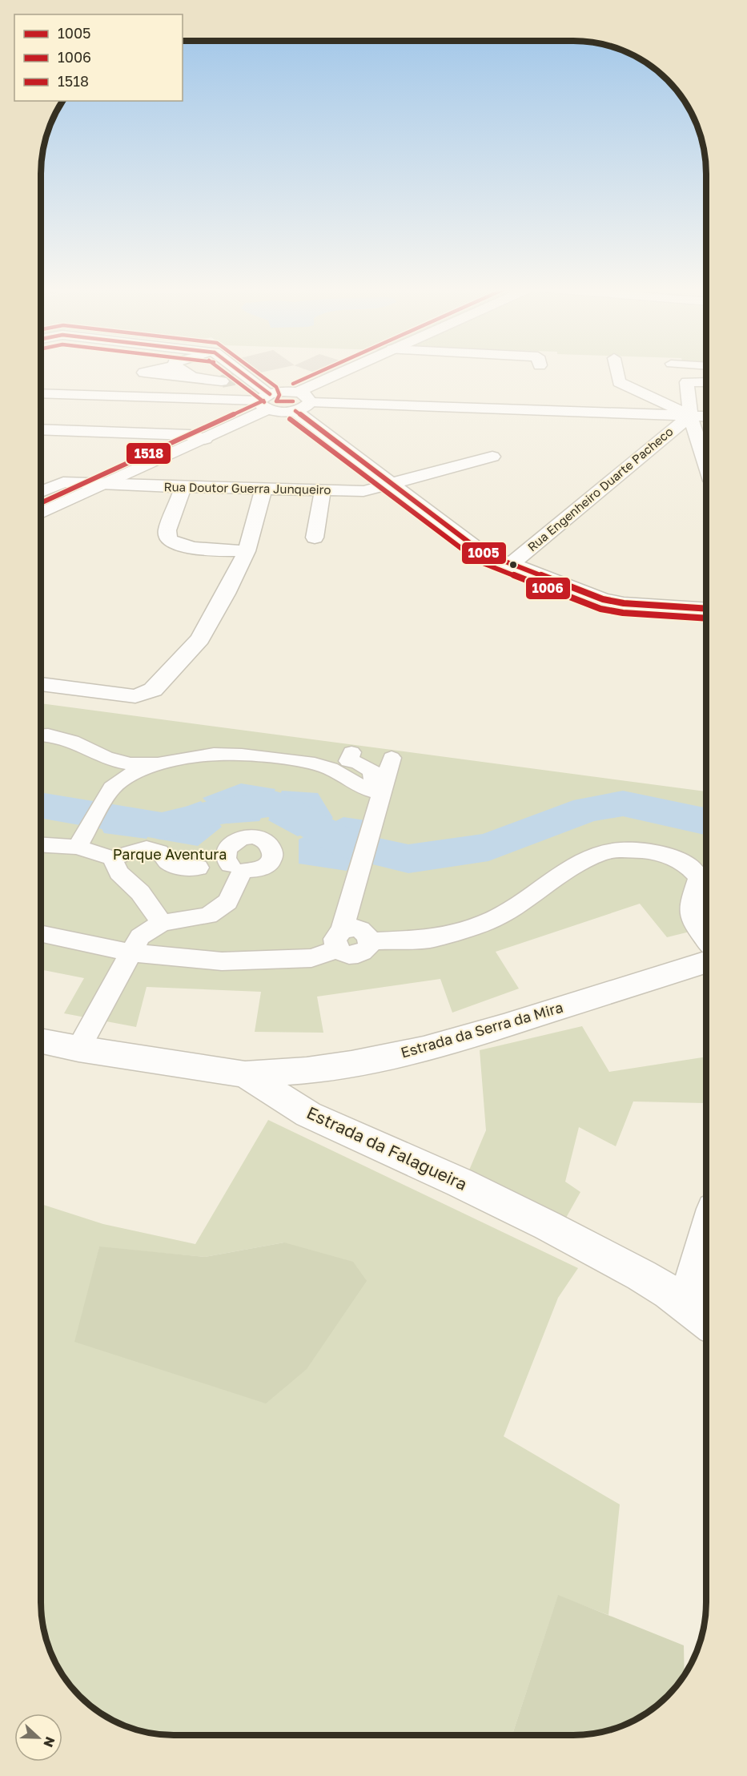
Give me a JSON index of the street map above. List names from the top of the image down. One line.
{"streets":{"street":["Rua Doutor Guerra Junqueiro","Rua Engenheiro Duarte Pacheco","Estrada da Serra da Mira","Estrada da Falagueira"]},"crossings":[["Estrada da Serra da Mira","Estrada da Falagueira"]],"parks":["Parque Aventura"],"lines":["transit line 1005","transit line 1006","transit line 1518"],"legend":["1005","1006","1518"],"north":"right"}
